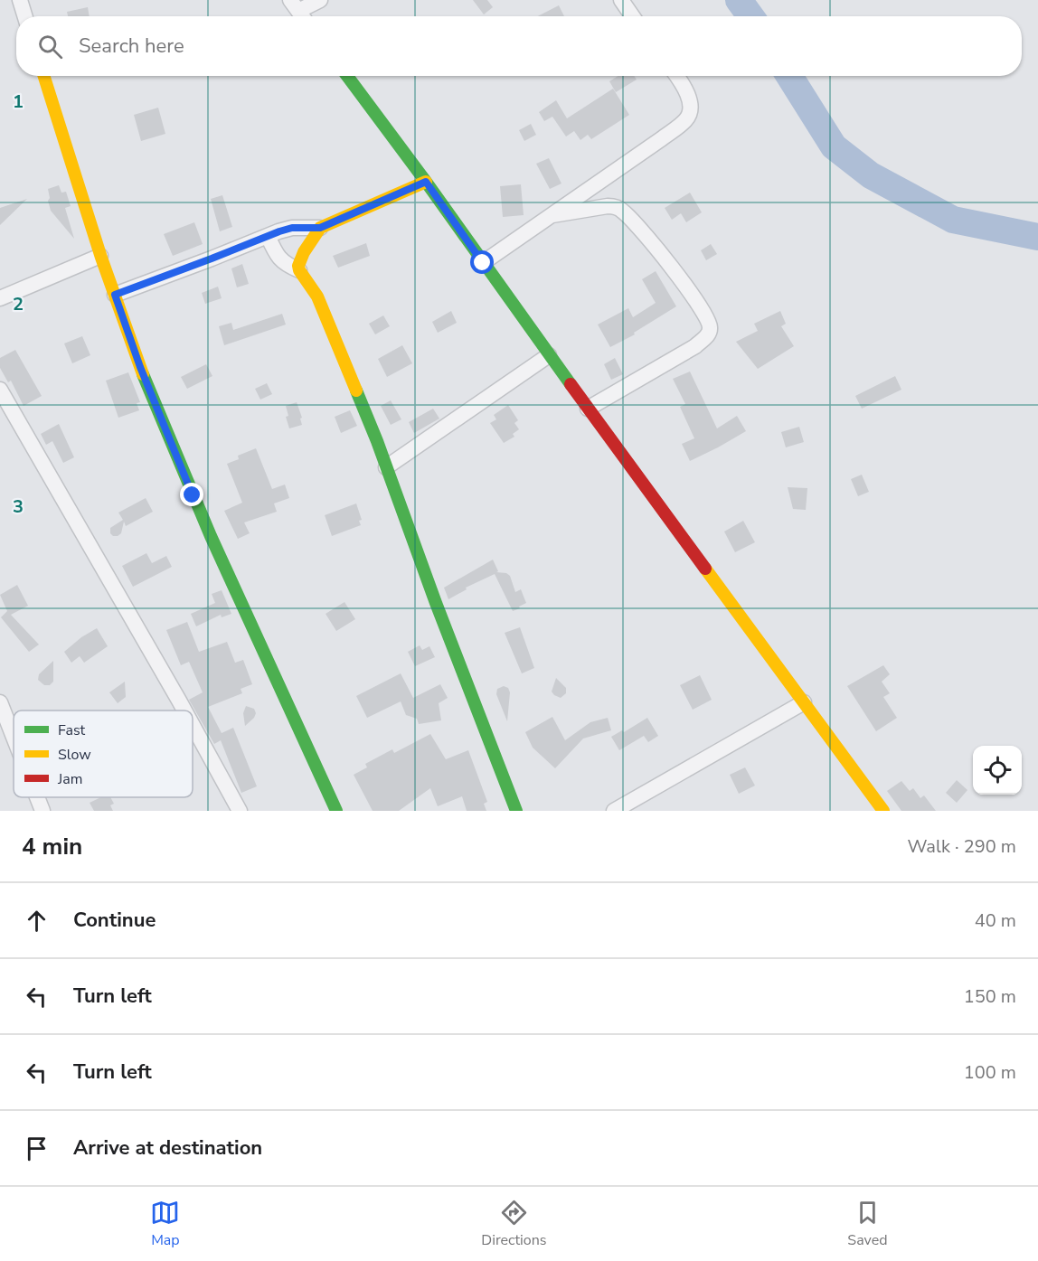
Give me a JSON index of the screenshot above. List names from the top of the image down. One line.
{"legend":["Fast","Slow","Jam"],"page":{"search":"Search here","heading":["4 min","Walk · 290 m"],"list":[["Continue","40 m"],["Turn left","150 m"],["Turn left","100 m"],"Arrive at destination"],"nav":["Map","Directions","Saved"]},"grid":{"rows":["1","2","3"]}}
